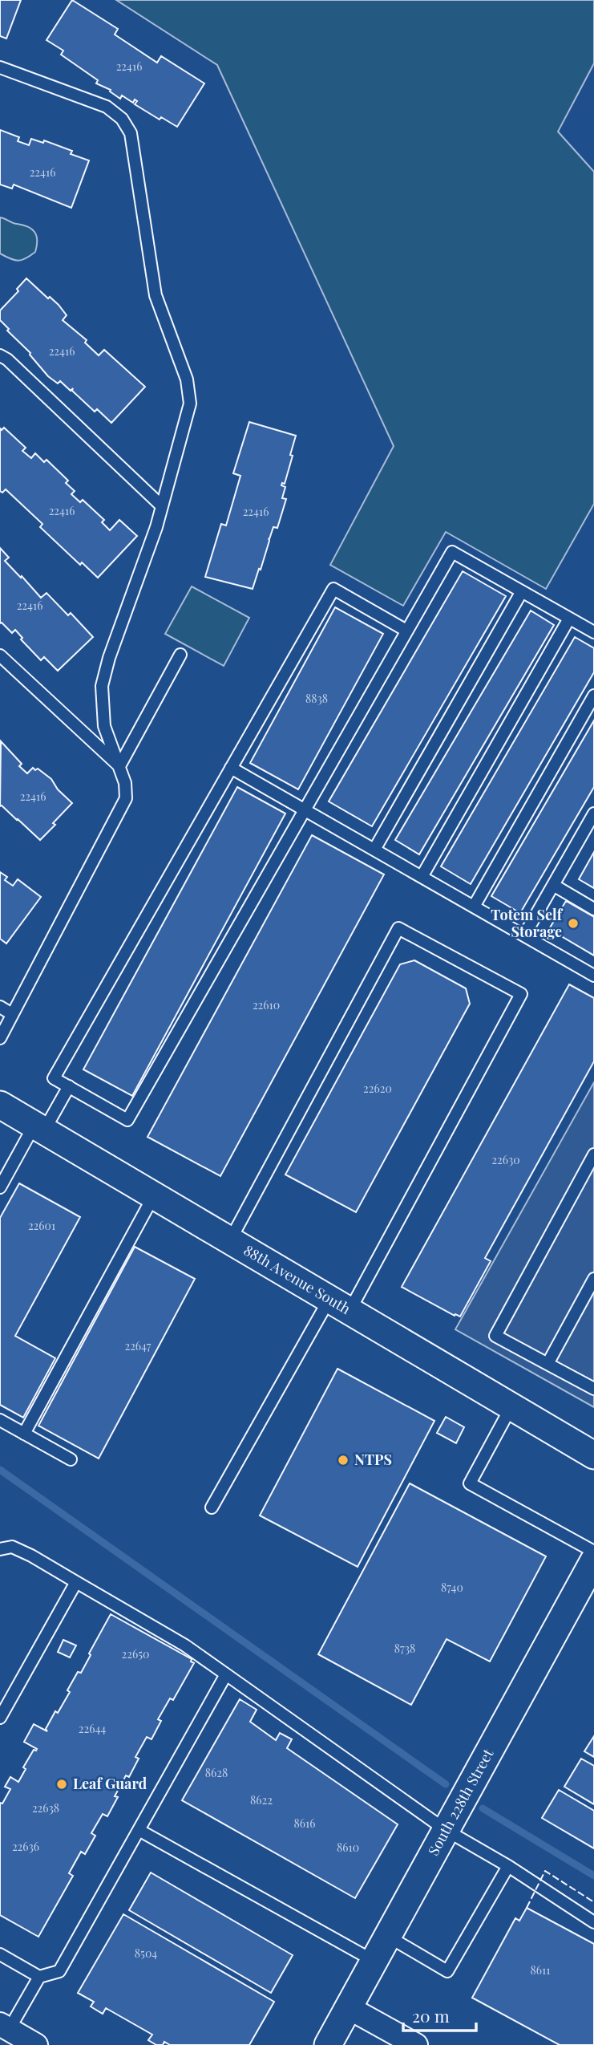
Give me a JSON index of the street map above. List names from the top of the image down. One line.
{"streets":{"street":["88th Avenue South","South 228th Street"]},"places":["Totem Self Storage","NTPS","Leaf Guard"],"house_numbers":["22416","22416","22416","22416","22416","22416","8838","22416","22610","22620","22630","22601","22647","8740","8738","22650","22644","8628","8622","22638","8616","22636","8610","8504","8611"],"scale_bar":"20 m"}
